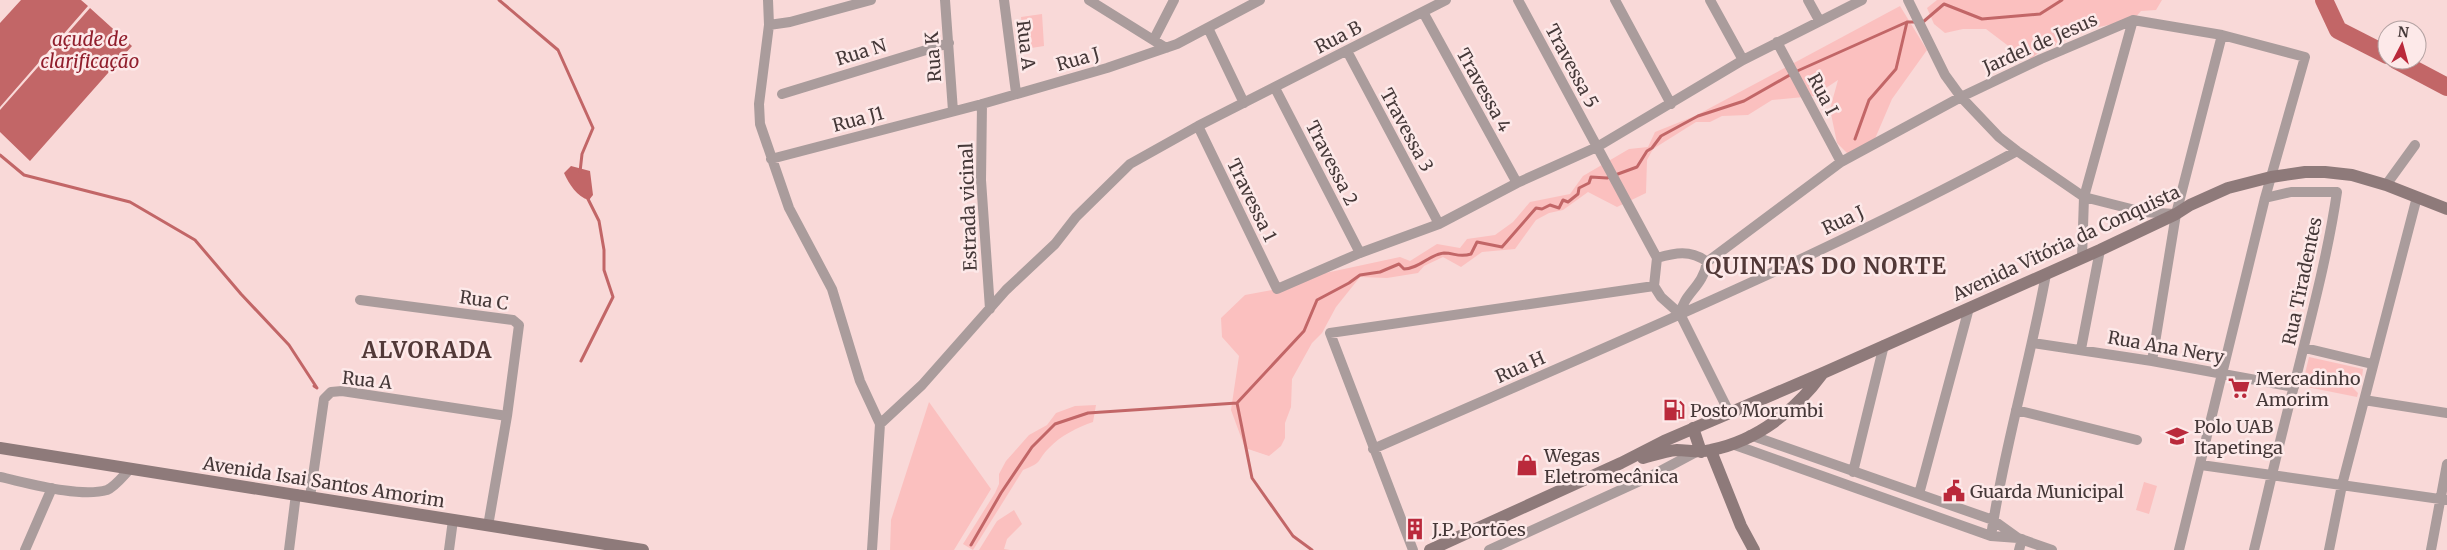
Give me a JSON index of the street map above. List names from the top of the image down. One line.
{"streets":{"main road":["Avenida Vitória da Conquista","Avenida Isai Santos Amorim"],"street":["Rua B","Jardel de Jesus","Rua A","Rua N","Rua K","Rua J","Travessa 5","Travessa 4","Rua I","Rua J1","Travessa 3","Travessa 2","Travessa 1","Estrada vicinal","Rua Tiradentes","Rua C","Rua Ana Nery","Rua H"]},"crossings":[["Rua B","Travessa 4"],["Rua B","Travessa 3"],["Rua B","Travessa 2"],["Rua B","Travessa 1"],["Rua B","Estrada vicinal"],["Jardel de Jesus","Rua I"],["Rua A","Rua J"],["Rua A","Rua C"],["Rua A","Avenida Isai Santos Amorim"],["Rua N","Rua K"],["Rua K","Rua J"],["Rua K","Rua J1"],["Rua J","Rua J1"],["Rua J","Estrada vicinal"],["Rua J","Rua H"],["Travessa 2","Travessa 1"],["Rua Tiradentes","Rua Ana Nery"],["Rua C","Avenida Isai Santos Amorim"]],"districts":["QUINTAS DO NORTE","ALVORADA"],"water":["açude de clarificação"],"places":{"supermarket":["Mercadinho Amorim"],"fuel station":["Posto Morumbi"],"school or university":["Polo UAB Itapetinga"],"shop":["Wegas Eletromecânica"],"public building":["Guarda Municipal"],"building":["J.P. Portões"]},"north":"top"}
